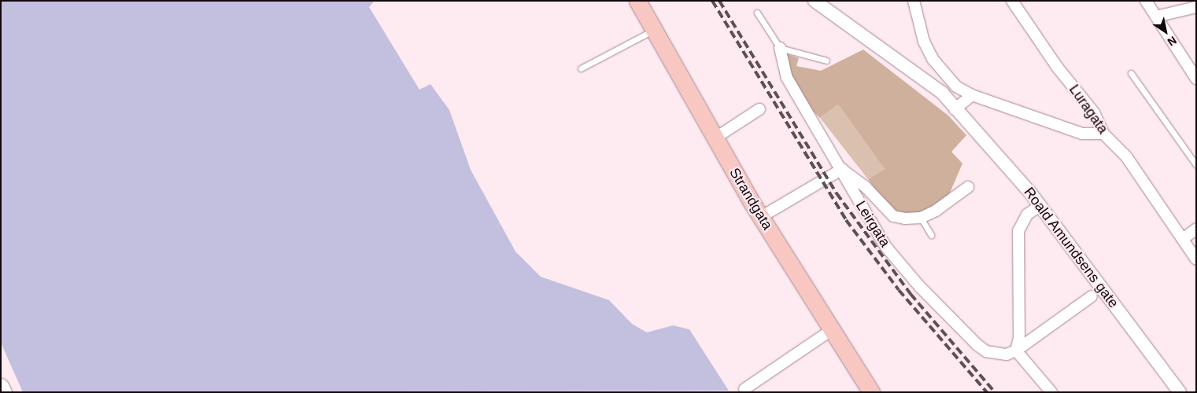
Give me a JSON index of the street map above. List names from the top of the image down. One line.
{"streets":{"main road":["Strandgata"],"street":["Luragata","Leirgata","Roald Amundsens gate"]},"north":"bottom right"}
